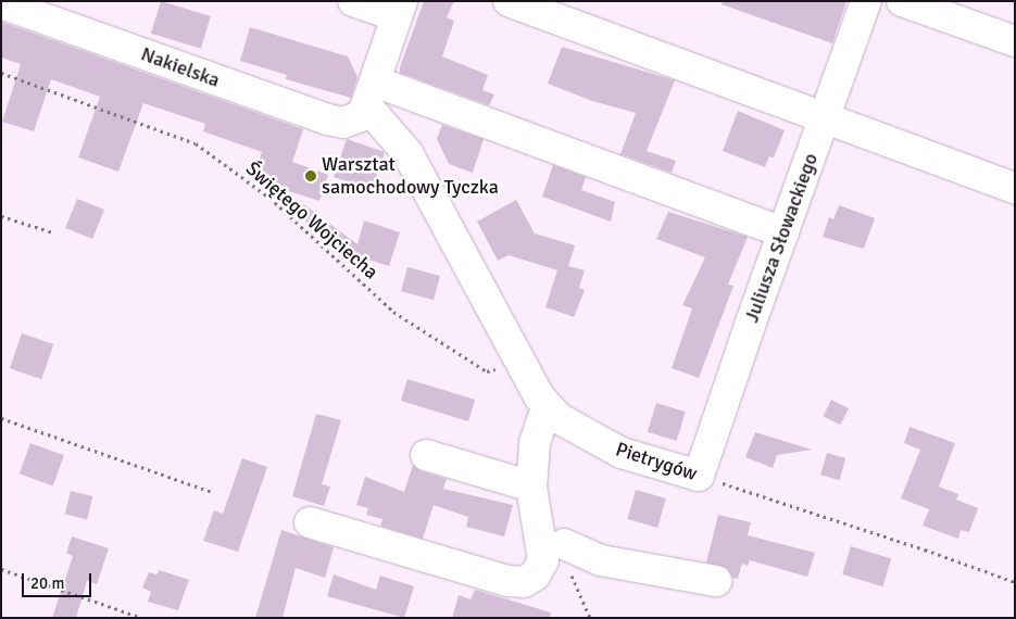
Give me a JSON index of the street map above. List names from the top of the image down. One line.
{"streets":{"street":["Nakielska","Juliusza Słowackiego","Pietrygów"],"path":["Świętego Wojciecha"]},"crossings":[["Nakielska","Pietrygów"],["Świętego Wojciecha","Pietrygów"],["Juliusza Słowackiego","Pietrygów"]],"places":["Warsztat samochodowy Tyczka"],"scale_bar":"20 m"}
